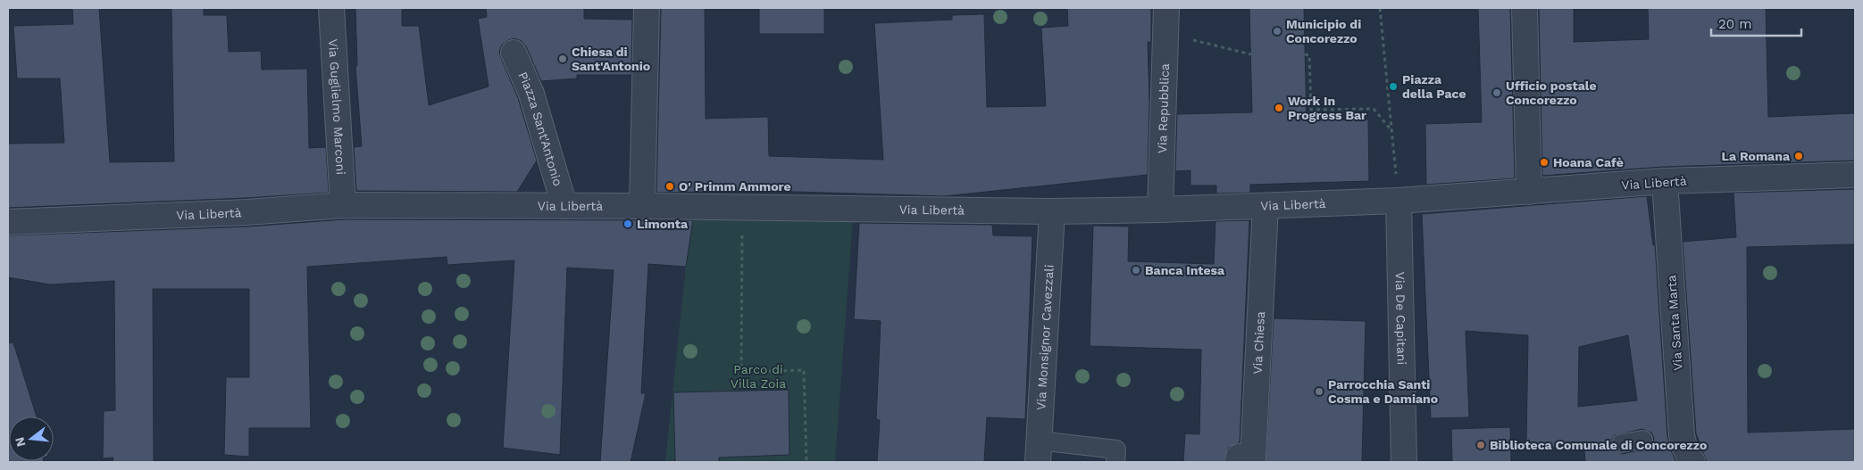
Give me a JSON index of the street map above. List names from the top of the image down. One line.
{"streets":{"street":["Via Guglielmo Marconi","Via Repubblica","Piazza Sant'Antonio","Via Libertà","Via De Capitani","Via Santa Marta","Via Monsignor Cavezzali","Via Chiesa"]},"crossings":[["Via Guglielmo Marconi","Via Libertà"],["Via Repubblica","Via Libertà"],["Piazza Sant'Antonio","Via Libertà"],["Via Libertà","Via De Capitani"],["Via Libertà","Via Santa Marta"],["Via Libertà","Via Monsignor Cavezzali"],["Via Libertà","Via Chiesa"]],"parks":["Parco di Villa Zoia"],"places":["Municipio di Concorezzo","Chiesa di Sant'Antonio","Piazza della Pace","Ufficio postale Concorezzo","Work In Progress Bar","La Romana","Hoana Cafè","O' Primm Ammore","Limonta","Banca Intesa","Parrocchia Santi Cosma e Damiano","Biblioteca Comunale di Concorezzo"],"scale_bar":"20 m","north":"left"}
